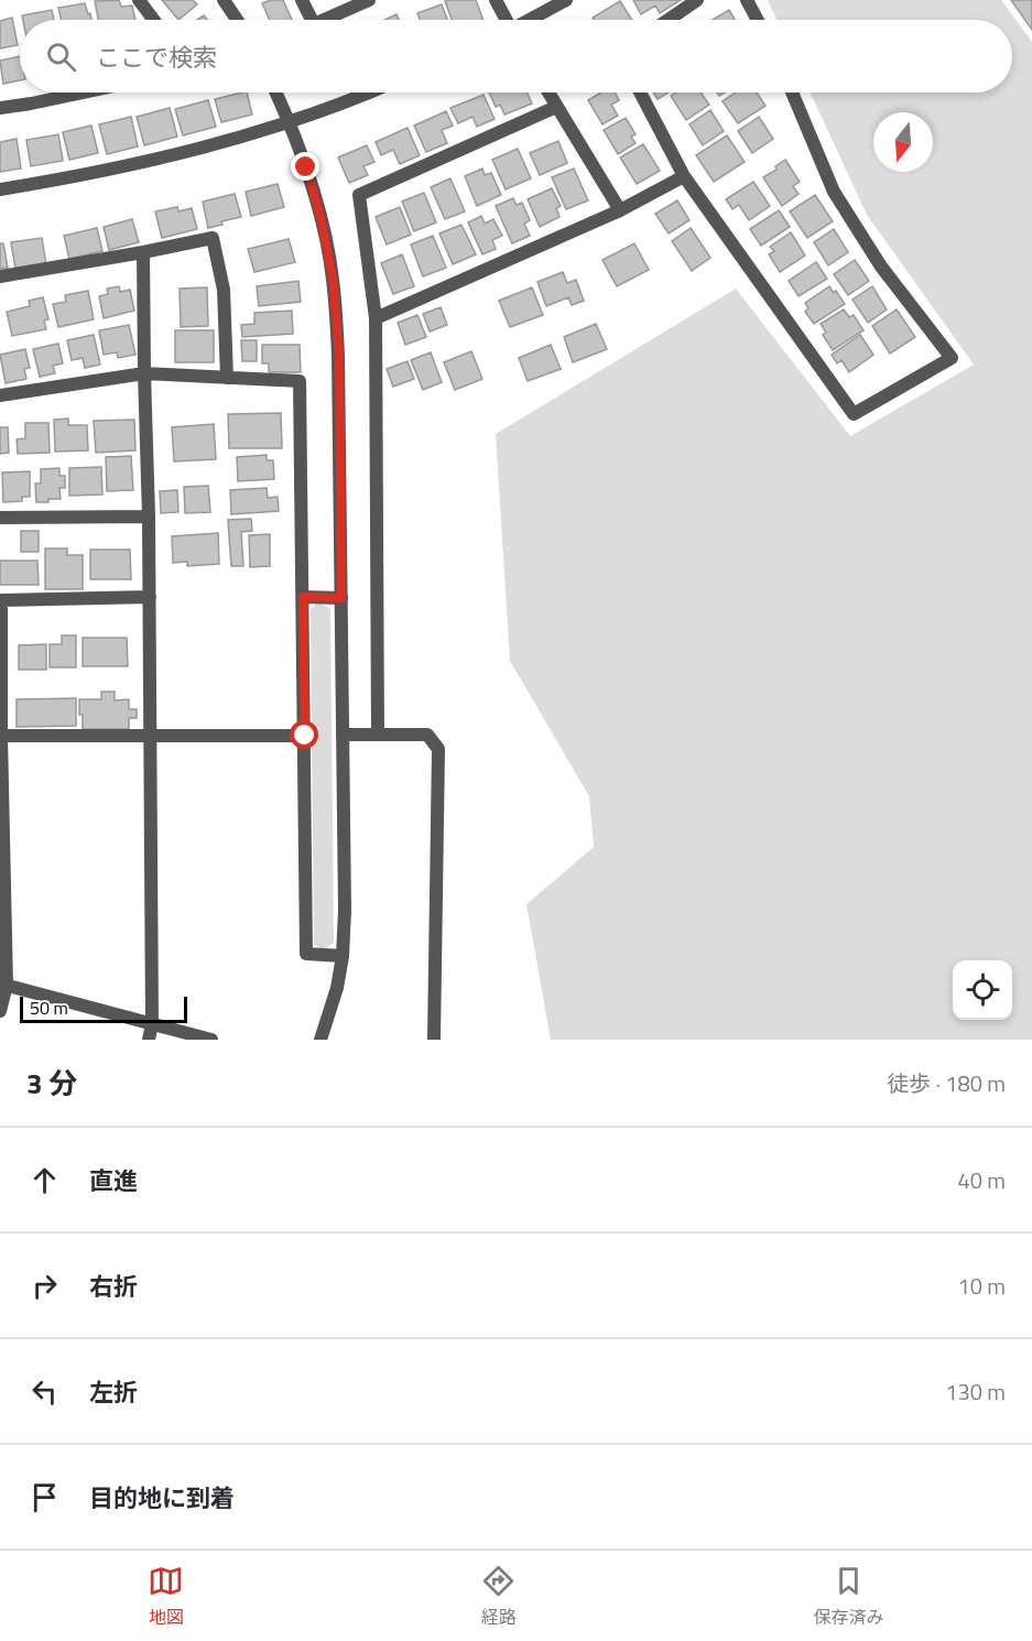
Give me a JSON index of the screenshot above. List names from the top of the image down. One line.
{"scale_bar":"50 m","north":"bottom","page":{"search":"ここで検索","scale":"50 m","heading":["3 分","徒歩 · 180 m"],"list":[["直進","40 m"],["右折","10 m"],["左折","130 m"],"目的地に到着"],"nav":["地図","経路","保存済み"]}}
